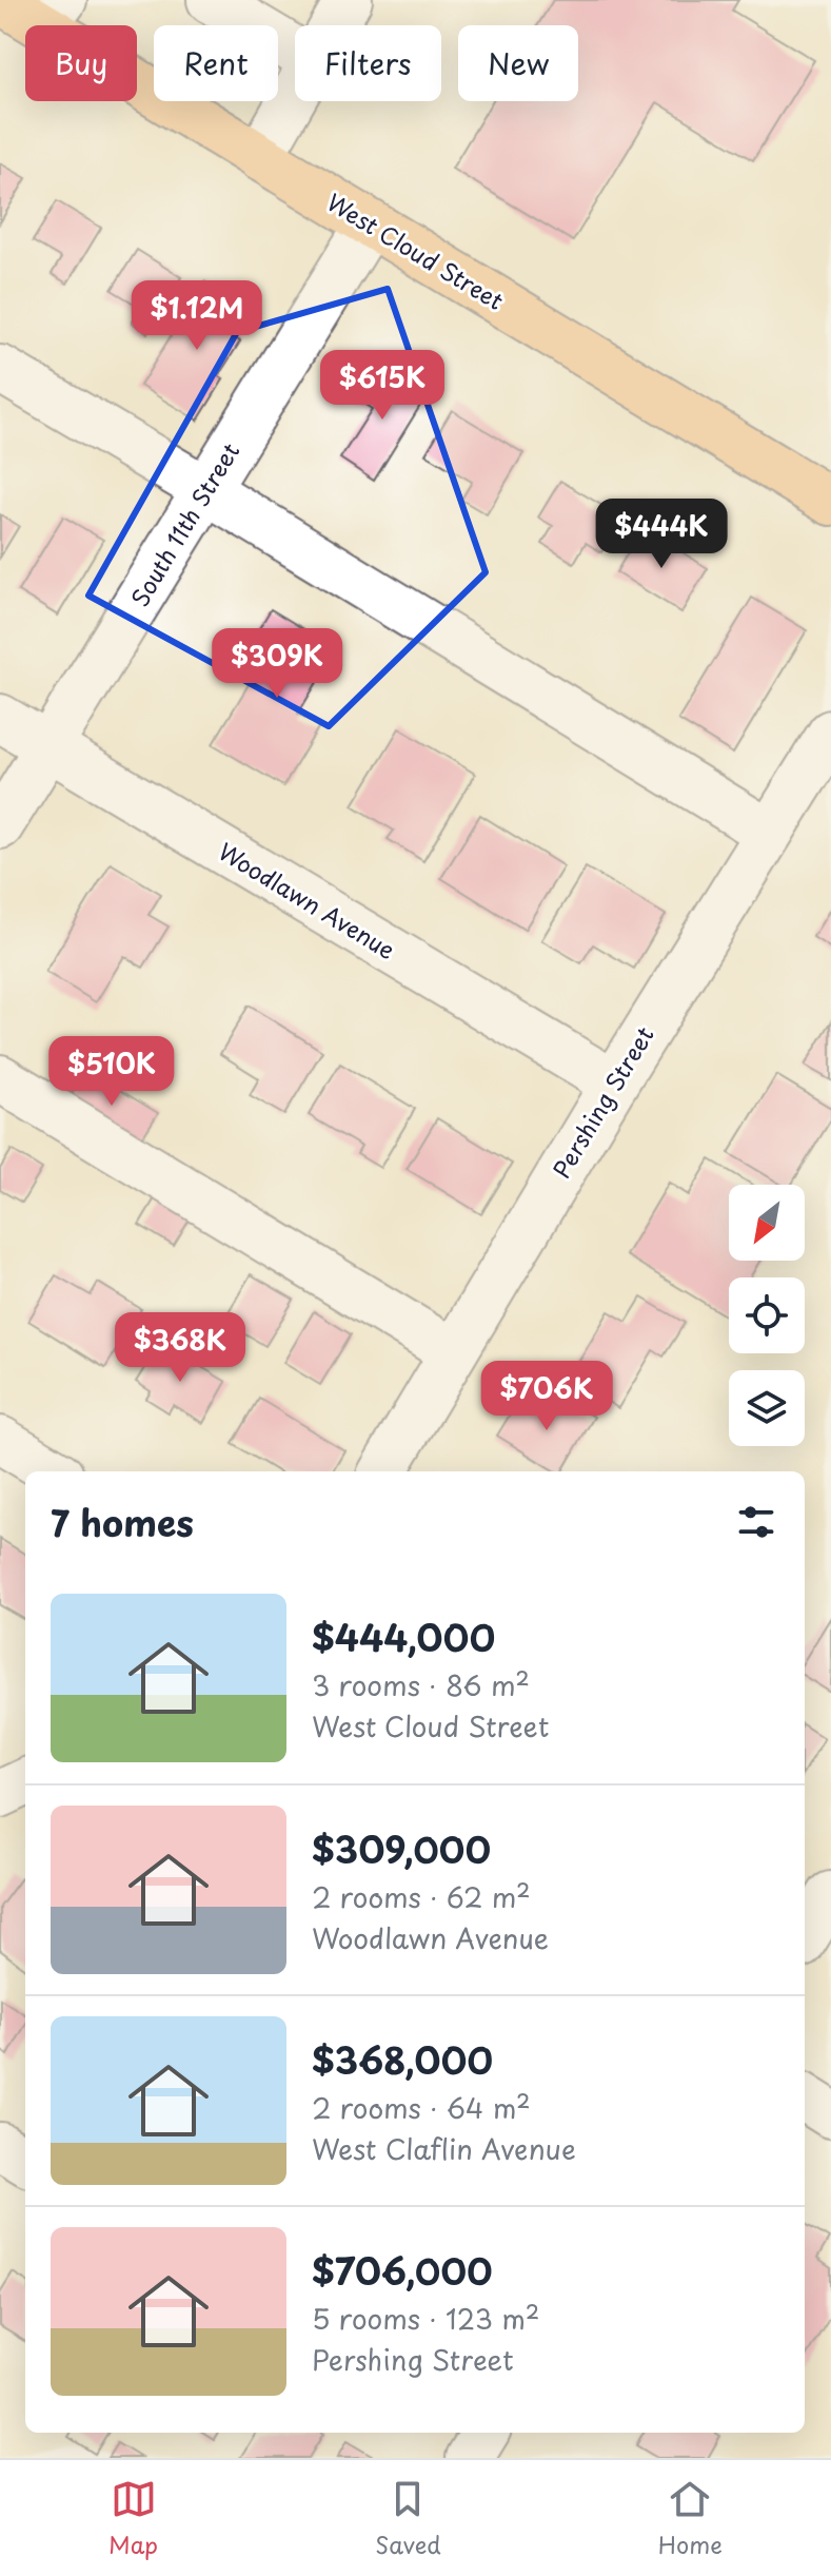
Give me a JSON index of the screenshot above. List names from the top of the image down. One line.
{"streets":{"main road":["West Cloud Street"],"street":["South 11th Street","Woodlawn Avenue","Pershing Street"]},"crossings":[["West Cloud Street","South 11th Street"],["South 11th Street","Woodlawn Avenue"],["Woodlawn Avenue","Pershing Street"]],"north":"bottom left","page":{"chip":["Buy","Rent","Filters","New"],"price":["$1.12M","$615K","$444K","$309K","$510K","$368K","$706K"],"heading":"7 homes","list":[{"name":"$444,000","note":"3 rooms · 86 m² · West Cloud Street"},{"name":"$309,000","note":"2 rooms · 62 m² · Woodlawn Avenue"},{"name":"$368,000","note":"2 rooms · 64 m² · West Claflin Avenue"},{"name":"$706,000","note":"5 rooms · 123 m² · Pershing Street"}],"tabs":["Map","Saved","Home"]}}
